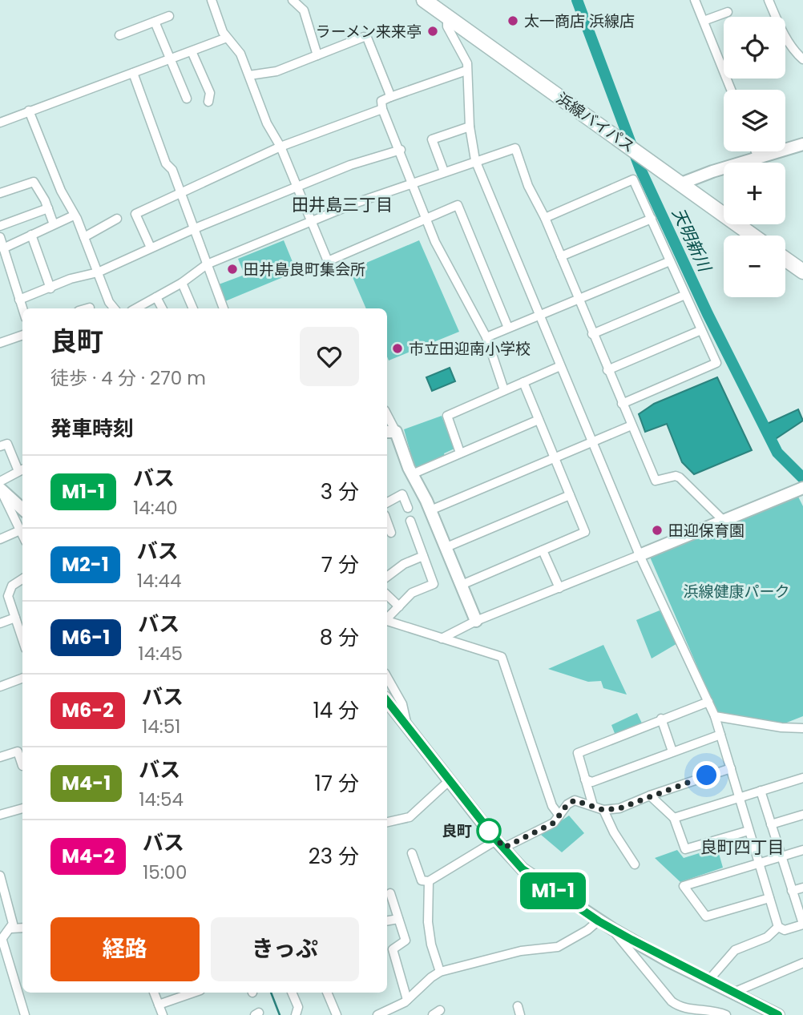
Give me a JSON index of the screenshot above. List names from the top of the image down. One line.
{"streets":{"highway":["浜線バイパス"]},"districts":["田井島三丁目","良町四丁目"],"water":["天明新川"],"parks":["浜線健康パーク"],"places":["太一商店 浜線店","ラーメン来来亭","田井島良町集会所","市立田迎南小学校","田迎保育園","良町"],"lines":["bus line M1-1"],"page":{"on_map":"M1-1","map_buttons":["+","−"],"heading":[["良町","徒歩 · 4 分 · 270 m"],"発車時刻"],"list":[{"mark":"M1-1","name":"バス","note":"14:40","value":"3 分"},{"mark":"M2-1","name":"バス","note":"14:44","value":"7 分"},{"mark":"M6-1","name":"バス","note":"14:45","value":"8 分"},{"mark":"M6-2","name":"バス","note":"14:51","value":"14 分"},{"mark":"M4-1","name":"バス","note":"14:54","value":"17 分"},{"mark":"M4-2","name":"バス","note":"15:00","value":"23 分"}],"buttons":["経路","きっぷ"]}}
